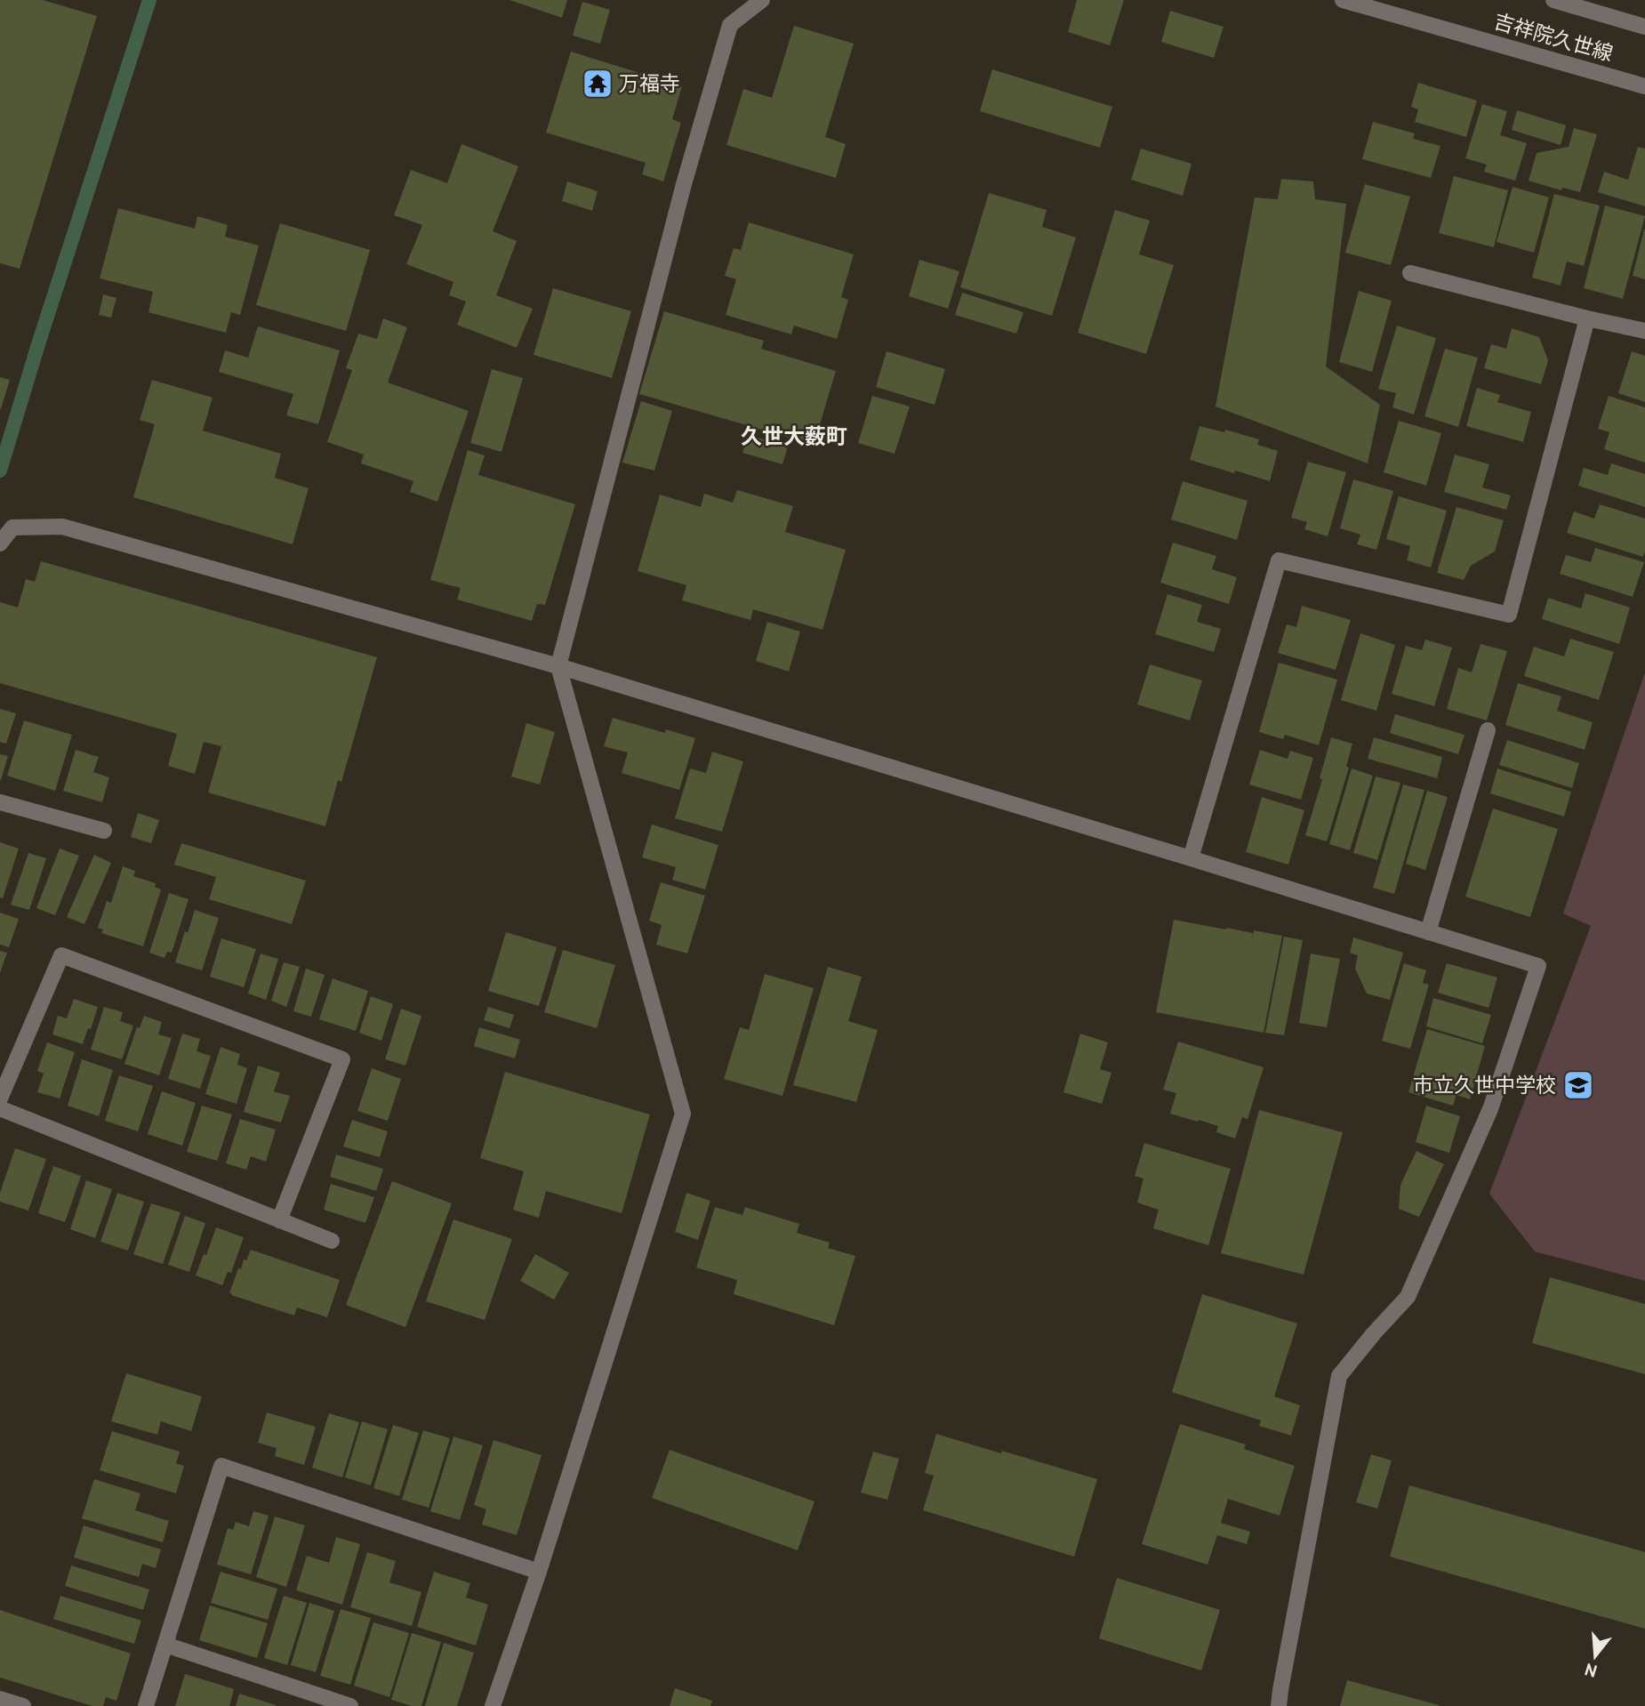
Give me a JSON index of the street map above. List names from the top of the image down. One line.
{"streets":{"street":["吉祥院久世線"]},"districts":["久世大薮町"],"places":{"temple":["万福寺"],"school or university":["市立久世中学校"]},"north":"bottom"}
